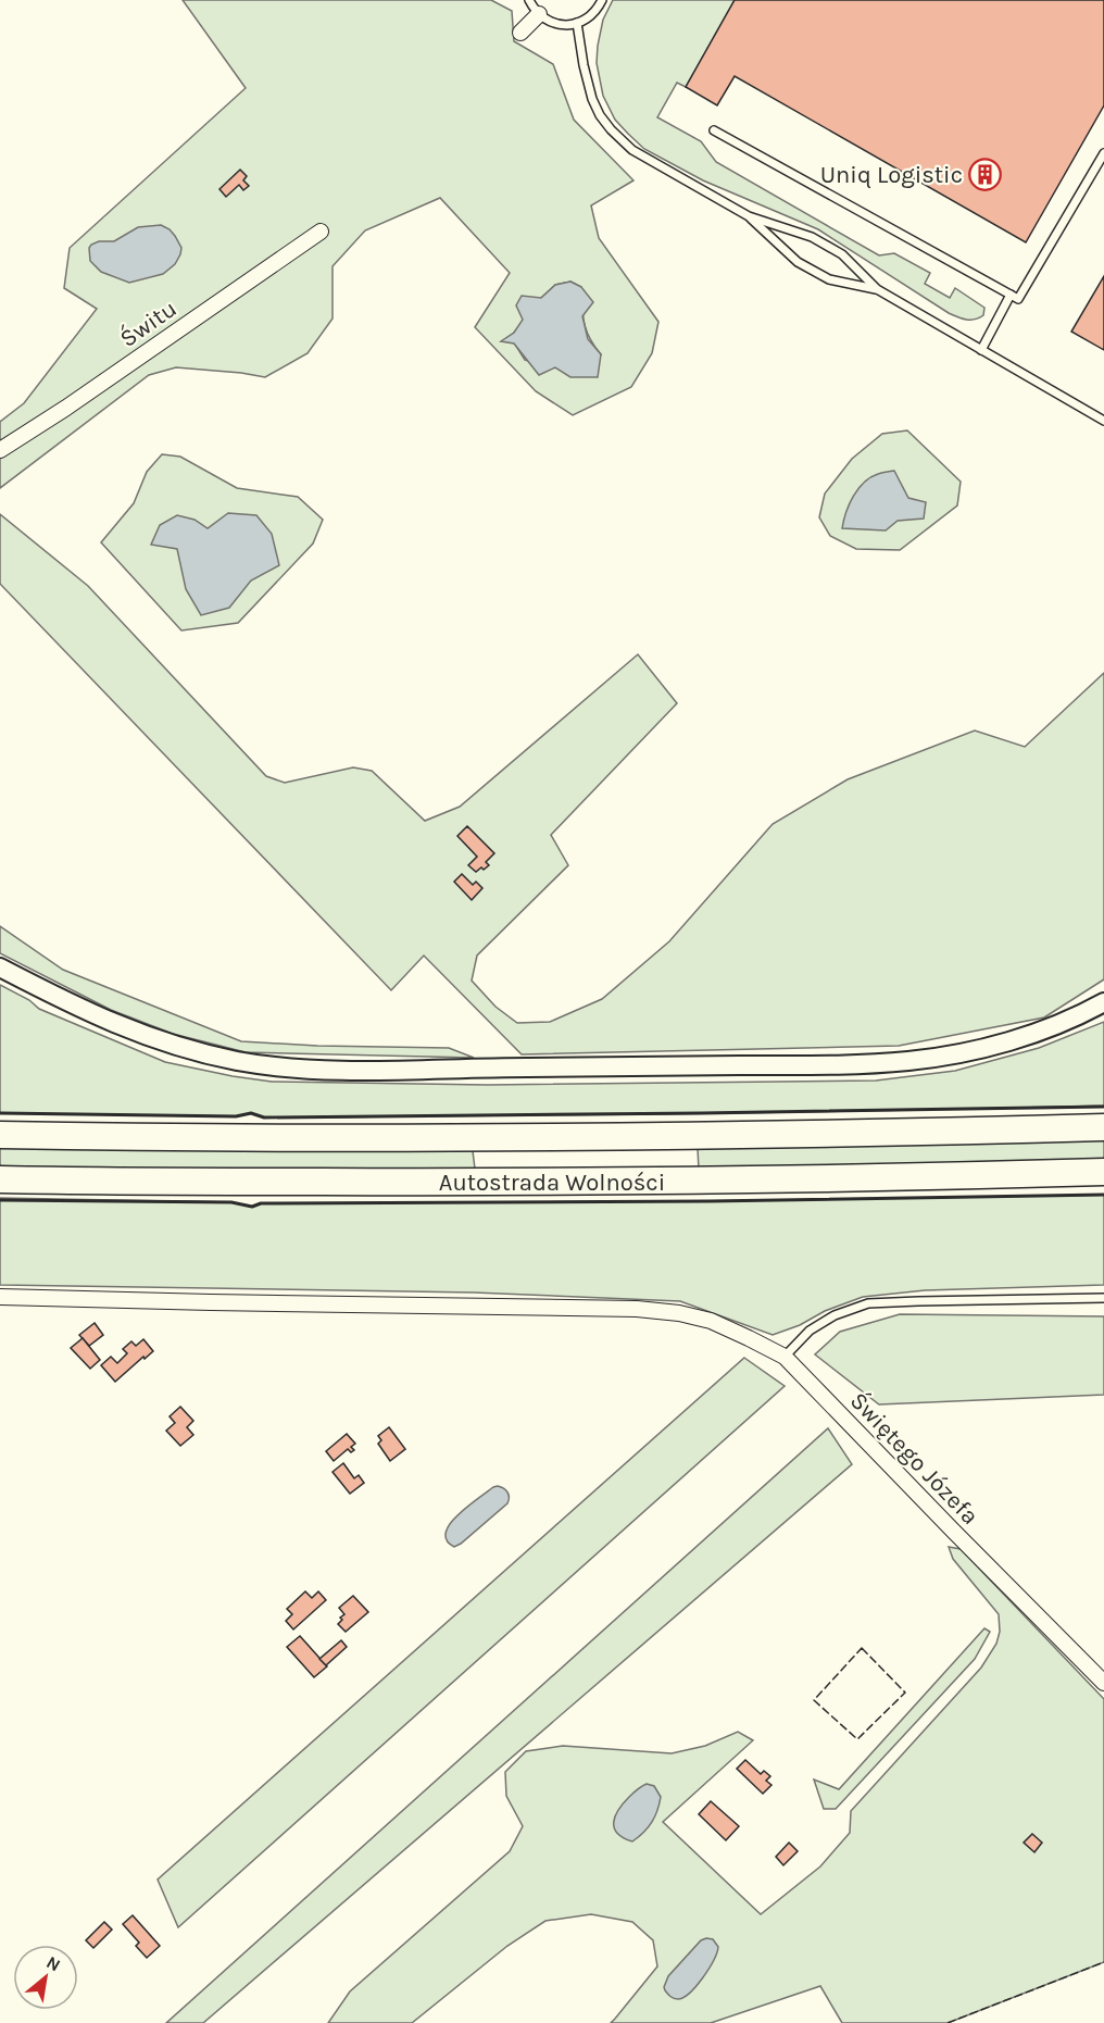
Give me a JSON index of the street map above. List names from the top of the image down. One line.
{"streets":{"highway":["Autostrada Wolności"],"street":["Świtu","Świętego Józefa"]},"places":{"building":["Uniq Logistic"]},"north":"top right"}
